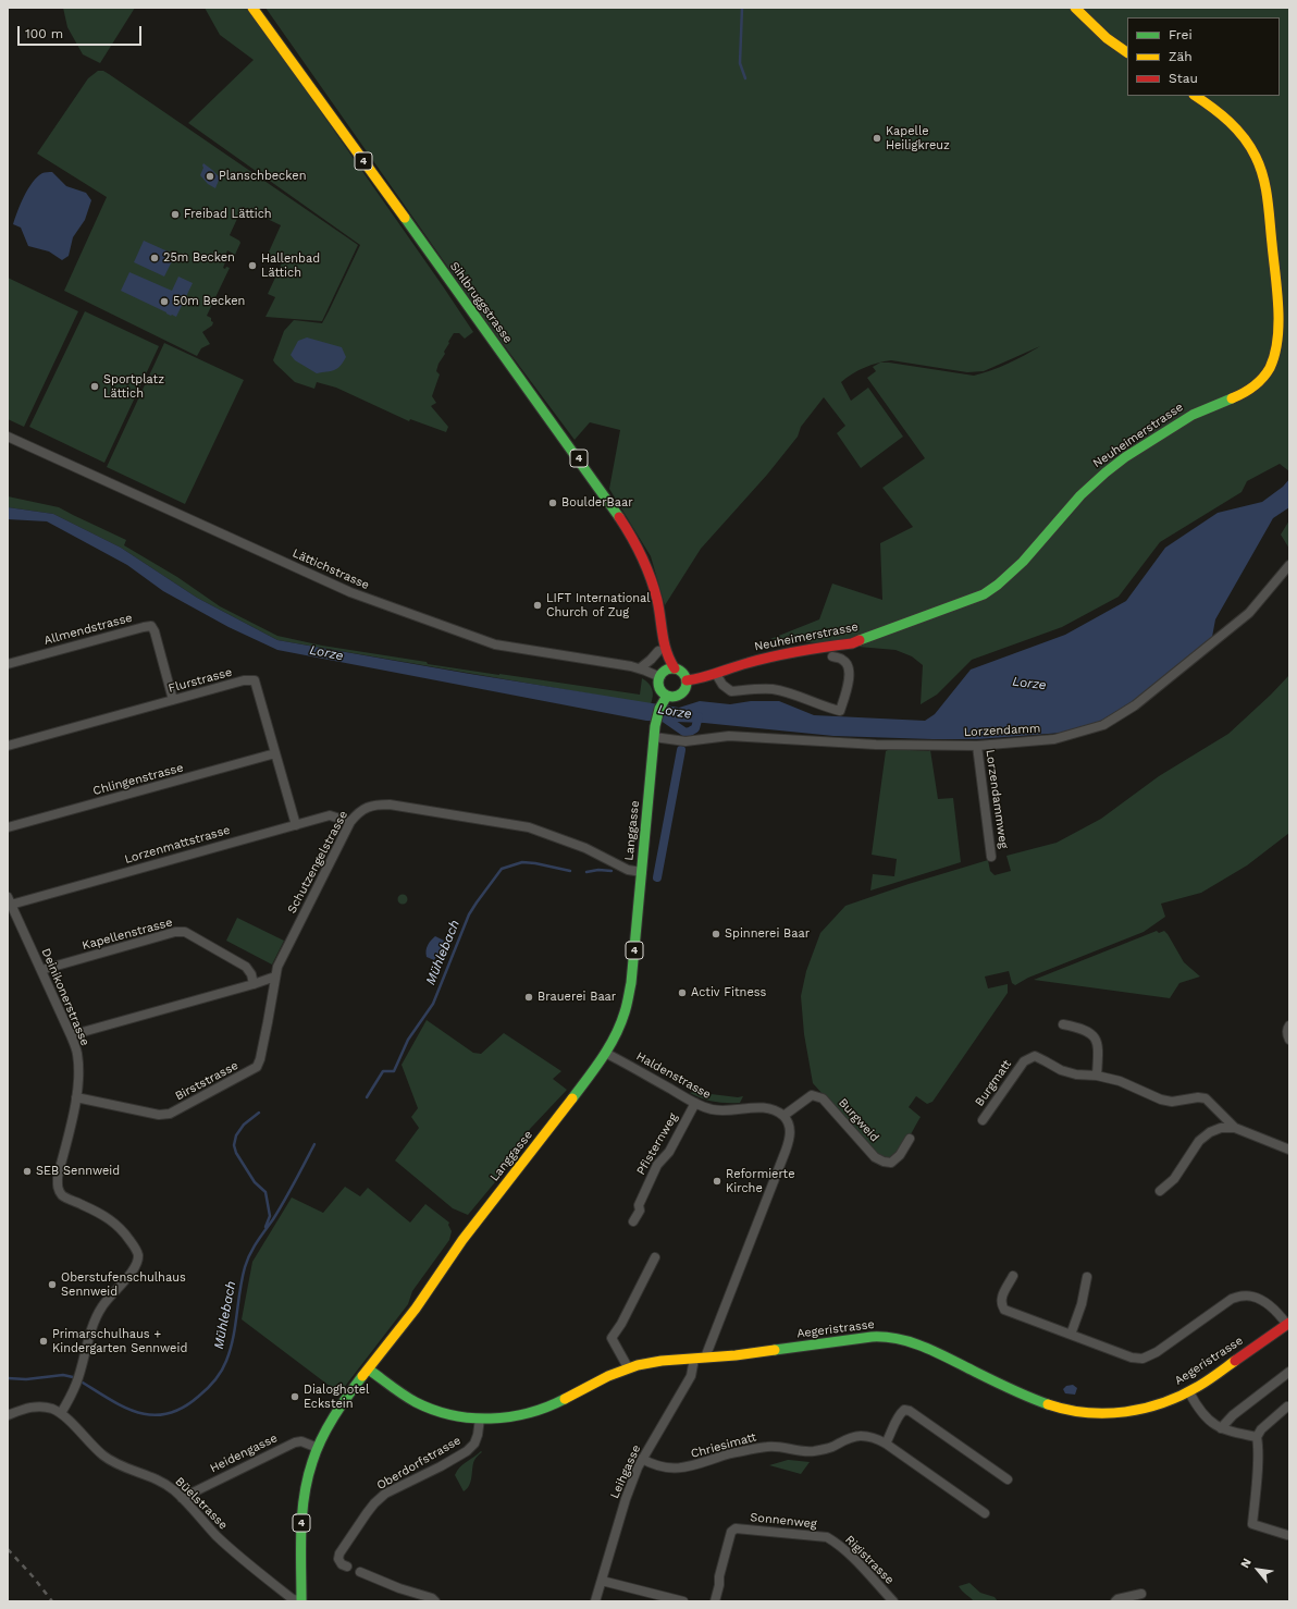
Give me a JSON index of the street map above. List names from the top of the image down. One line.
{"streets":{"street":["4","Sihlbruggstrasse","Neuheimerstrasse","Lättichstrasse","Allmendstrasse","Flurstrasse","Lorzendamm","Chlingenstrasse","Lorzendammweg","Langgasse","Lorzenmattstrasse","Schutzengelstrasse","Kapellenstrasse","Deinikonerstrasse","Haldenstrasse","Birststrasse","Burgmatt","Burgweid","Pfisternweg","Aegeristrasse","Chriesimatt","Heidengasse","Oberdorfstrasse","Leihgasse","Büelstrasse","Sonnenweg","Rigistrasse"]},"crossings":[["Sihlbruggstrasse","Neuheimerstrasse"],["Sihlbruggstrasse","Lättichstrasse"],["Sihlbruggstrasse","Langgasse"],["Neuheimerstrasse","Lättichstrasse"],["Neuheimerstrasse","Langgasse"],["Lättichstrasse","Langgasse"],["Allmendstrasse","Flurstrasse"],["Flurstrasse","Chlingenstrasse"],["Flurstrasse","Lorzenmattstrasse"],["Lorzendamm","Lorzendammweg"],["Lorzendamm","Langgasse"],["Langgasse","Schutzengelstrasse"],["Langgasse","Haldenstrasse"],["Langgasse","Aegeristrasse"],["Langgasse","Heidengasse"],["Langgasse","Büelstrasse"],["Lorzenmattstrasse","Schutzengelstrasse"],["Lorzenmattstrasse","Deinikonerstrasse"],["Schutzengelstrasse","Birststrasse"],["Kapellenstrasse","Deinikonerstrasse"],["Deinikonerstrasse","Birststrasse"],["Deinikonerstrasse","Büelstrasse"],["Haldenstrasse","Burgweid"],["Haldenstrasse","Pfisternweg"],["Haldenstrasse","Leihgasse"],["Burgweid","Leihgasse"],["Aegeristrasse","Oberdorfstrasse"],["Aegeristrasse","Leihgasse"],["Chriesimatt","Leihgasse"],["Heidengasse","Büelstrasse"],["Sonnenweg","Rigistrasse"]],"water":["Lorze","Mühlebach"],"places":["Kapelle Heiligkreuz","Planschbecken","Freibad Lättich","25m Becken","Hallenbad Lättich","50m Becken","Sportplatz Lättich","BoulderBaar","LIFT International Church of Zug","Spinnerei Baar","Activ Fitness","Brauerei Baar","SEB Sennweid","Reformierte Kirche","Oberstufenschulhaus Sennweid","Primarschulhaus + Kindergarten Sennweid","Dialoghotel Eckstein"],"legend":["Frei","Zäh","Stau"],"scale_bar":"100 m","north":"top left"}
